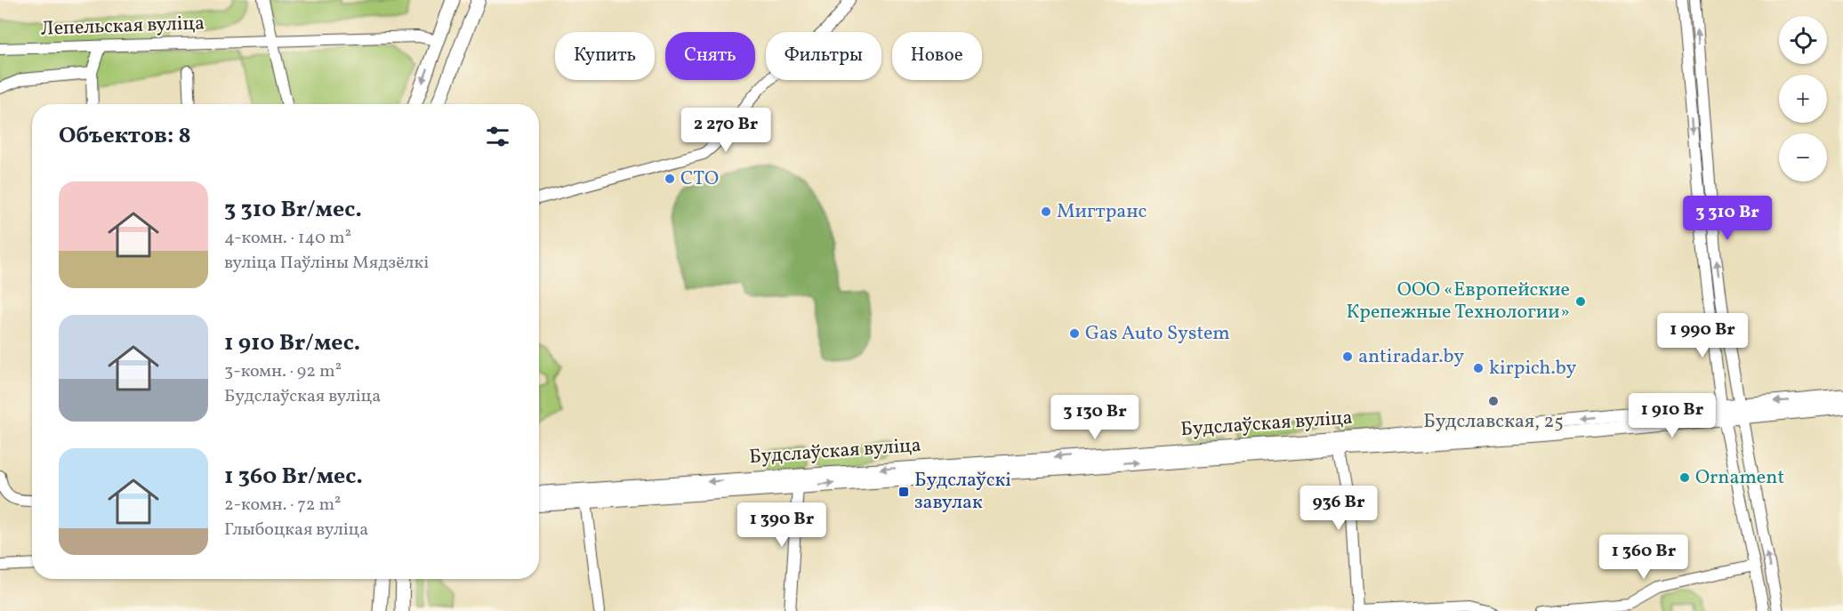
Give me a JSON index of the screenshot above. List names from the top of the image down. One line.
{"streets":{"main road":["Будслаўская вуліца"],"street":["Лепельская вуліца"]},"places":{"other":["СТО","Мигтранс","ООО «Европейские Крепежные Технологии»","Gas Auto System","antiradar.by","kirpich.by","Будславская, 25","Ornament"],"transit":["Будслаўскі завулак"]},"page":{"map_buttons":["+","−"],"chip":["Купить","Снять","Фильтры","Новое"],"heading":"Объектов: 8","price":["2 270 Br","3 310 Br","1 990 Br","1 910 Br","3 130 Br","936 Br","1 390 Br","1 360 Br"],"list":[{"name":"3 310 Br/мес.","note":"4-комн. · 140 m² · вуліца Паўліны Мядзёлкі"},{"name":"1 910 Br/мес.","note":"3-комн. · 92 m² · Будслаўская вуліца"},{"name":"1 360 Br/мес.","note":"2-комн. · 72 m² · Глыбоцкая вуліца"}]}}
